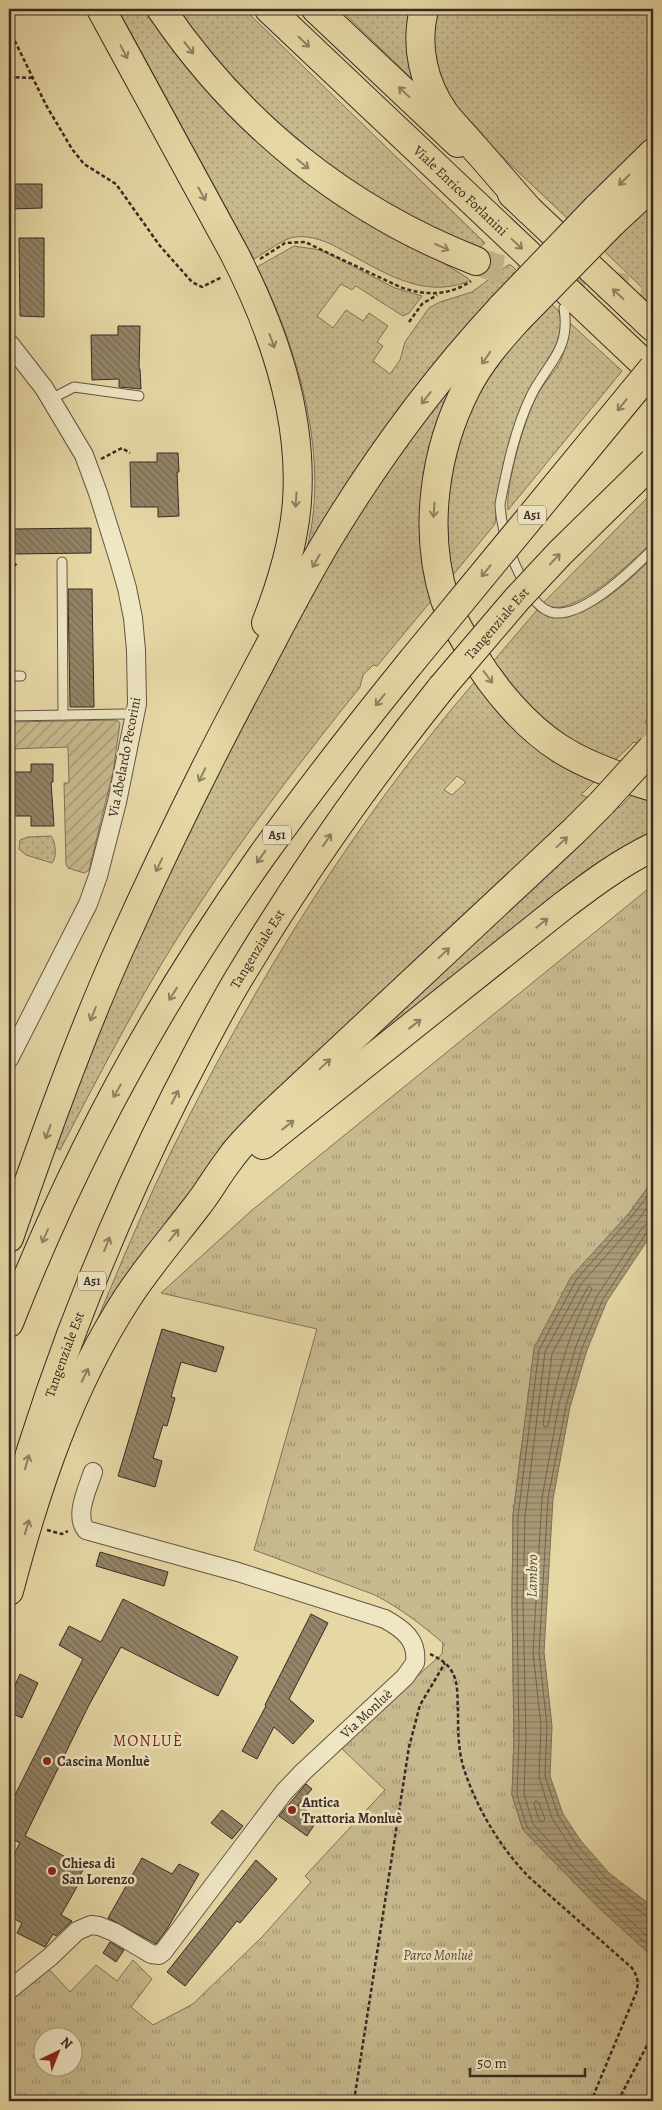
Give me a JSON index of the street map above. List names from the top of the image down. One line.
{"streets":{"main road":["Viale Enrico Forlanini","A51","Tangenziale Est"],"street":["Via Abelardo Pecorini","Via Monluè"]},"districts":["MONLUÈ"],"water":["Lambro"],"parks":["Parco Monluè"],"places":["Cascina Monluè","Antica Trattoria Monluè","Chiesa di San Lorenzo"],"scale_bar":"50 m","north":"top right"}
